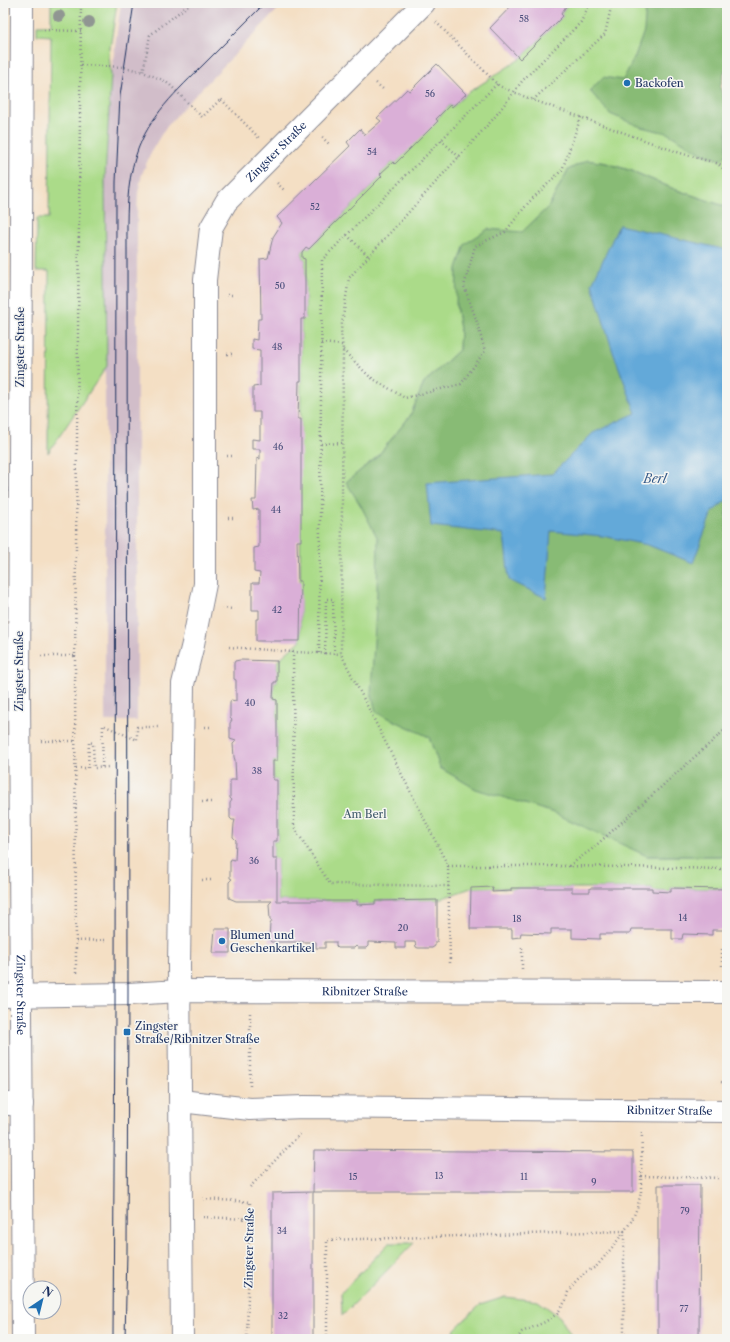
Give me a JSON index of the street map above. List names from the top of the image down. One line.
{"streets":{"street":["Zingster Straße","Ribnitzer Straße"]},"crossings":[["Zingster Straße","Ribnitzer Straße"]],"water":["Berl"],"parks":["Am Berl"],"places":{"other":["Backofen","Blumen und Geschenkartikel"],"transit":["Zingster Straße/Ribnitzer Straße"]},"house_numbers":["58","56","54","52","50","48","46","44","42","40","38","36","14","18","20","13","15","11","9","79","34","77","32"],"north":"top right"}
